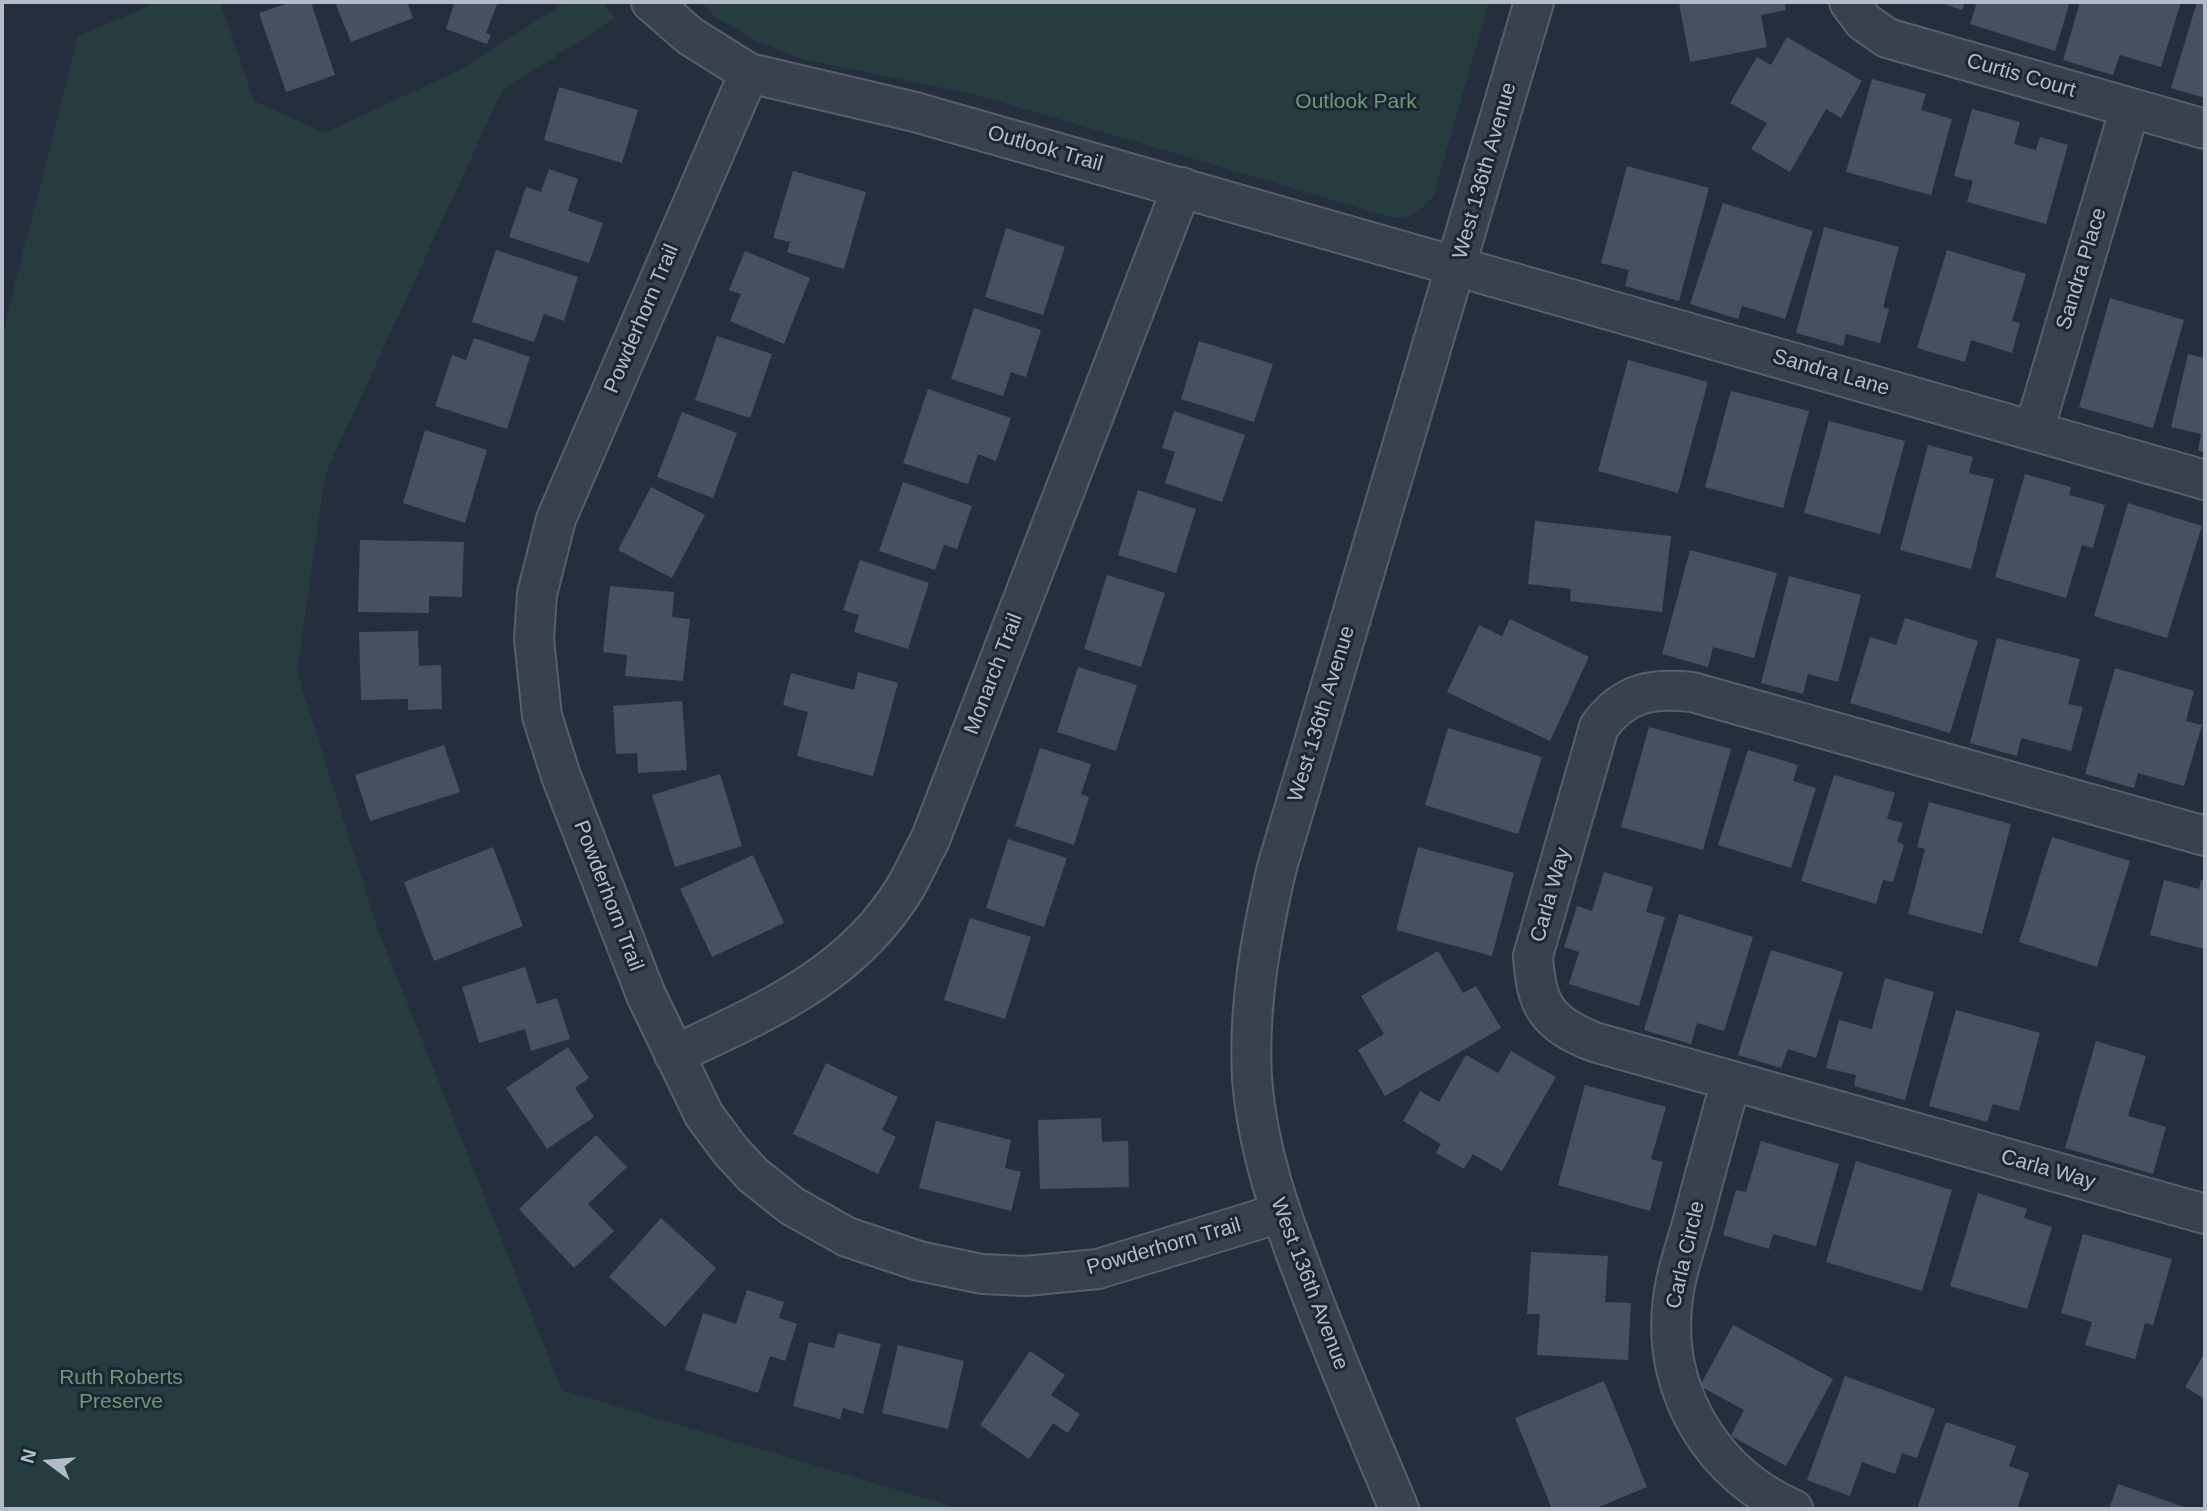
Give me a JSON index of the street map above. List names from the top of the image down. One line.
{"streets":{"street":["Curtis Court","Outlook Trail","West 136th Avenue","Sandra Place","Powderhorn Trail","Sandra Lane","Monarch Trail","Carla Way","Carla Circle"]},"crossings":[["Curtis Court","Sandra Place"],["Outlook Trail","West 136th Avenue"],["Outlook Trail","Powderhorn Trail"],["Outlook Trail","Sandra Lane"],["Outlook Trail","Monarch Trail"],["West 136th Avenue","Powderhorn Trail"],["West 136th Avenue","Sandra Lane"],["Sandra Place","Sandra Lane"],["Powderhorn Trail","Monarch Trail"],["Carla Way","Carla Circle"]],"parks":["Outlook Park","Ruth Roberts Preserve"],"north":"left"}
